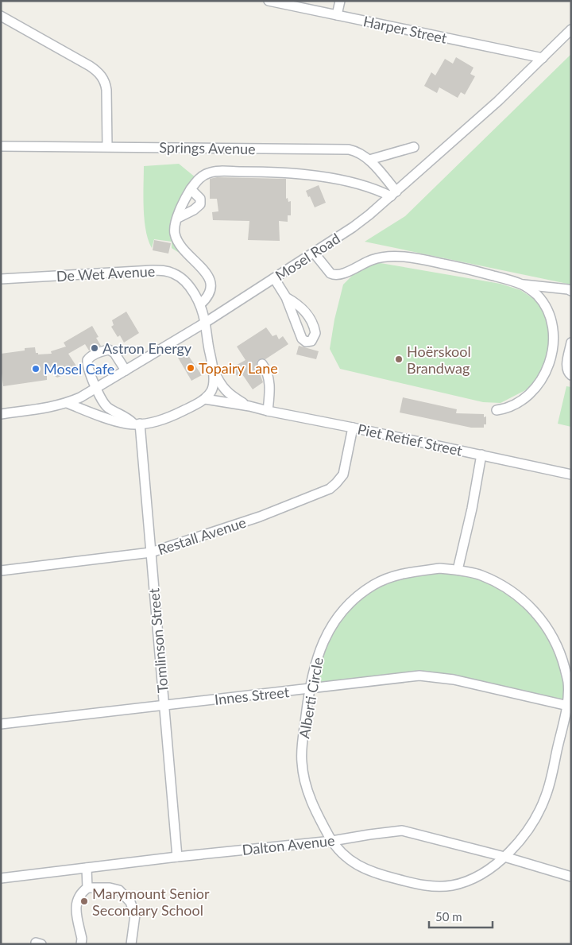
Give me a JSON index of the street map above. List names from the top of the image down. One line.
{"streets":{"street":["Harper Street","Springs Avenue","Mosel Road","De Wet Avenue","Piet Retief Street","Restall Avenue","Tomlinson Street","Innes Street","Alberti Circle","Dalton Avenue"]},"crossings":[["Harper Street","Mosel Road"],["Springs Avenue","Mosel Road"],["Mosel Road","De Wet Avenue"],["Mosel Road","Piet Retief Street"],["De Wet Avenue","Piet Retief Street"],["Piet Retief Street","Restall Avenue"],["Restall Avenue","Tomlinson Street"],["Tomlinson Street","Innes Street"],["Tomlinson Street","Dalton Avenue"],["Innes Street","Alberti Circle"],["Alberti Circle","Dalton Avenue"]],"places":["Astron Energy","Hoërskool Brandwag","Topairy Lane","Mosel Cafe","Marymount Senior Secondary School"],"scale_bar":"50 m"}
